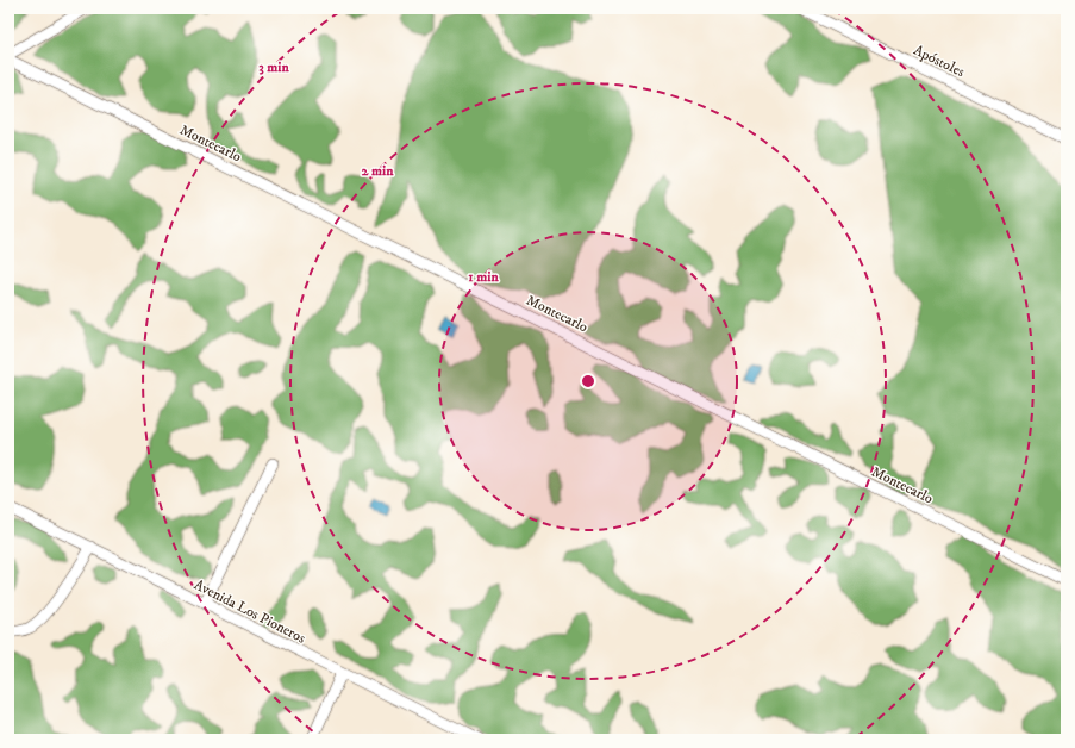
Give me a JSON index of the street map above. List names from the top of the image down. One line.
{"streets":{"street":["Apóstoles","Montecarlo","Avenida Los Pioneros"]},"rings":["3 min","2 min","1 min"]}
